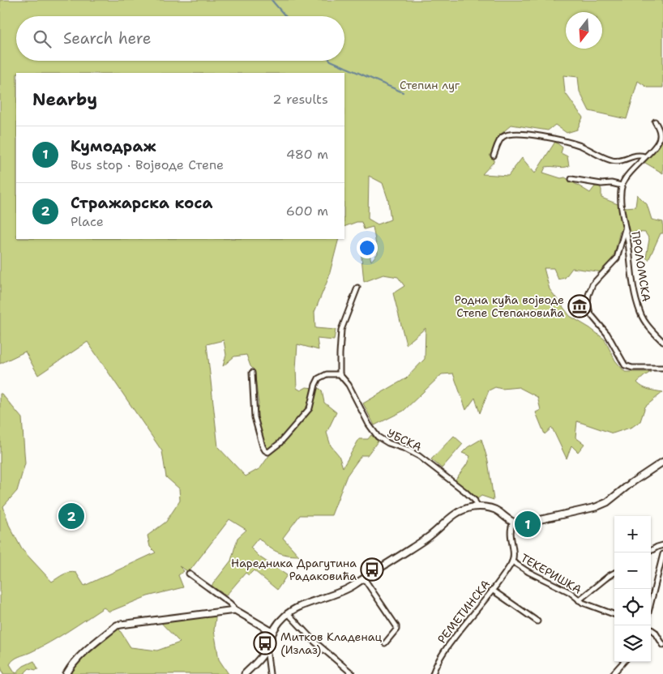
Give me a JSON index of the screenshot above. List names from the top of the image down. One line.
{"streets":{"street":["ПРОЛОМСКА","УБСКА","ТЕКЕРИШКА","РЕМЕТИНСКА"]},"crossings":[["ТЕКЕРИШКА","РЕМЕТИНСКА"]],"parks":["Степин луг"],"places":{"museum":["Родна кућа војводе Степе Степановића"],"bus stop":["Наредника Драгутина Радаковића","Митков Кладенац (Излаз)"]},"north":"bottom","page":{"search":"Search here","heading":["Nearby","2 results"],"list":[{"mark":"1","name":"Кумодраж","note":"Bus stop · Војводе Степе","value":"480 m"},{"mark":"2","name":"Стражарска коса","note":"Place","value":"600 m"}],"pins":["2","1"],"map_buttons":["+","−"]}}
